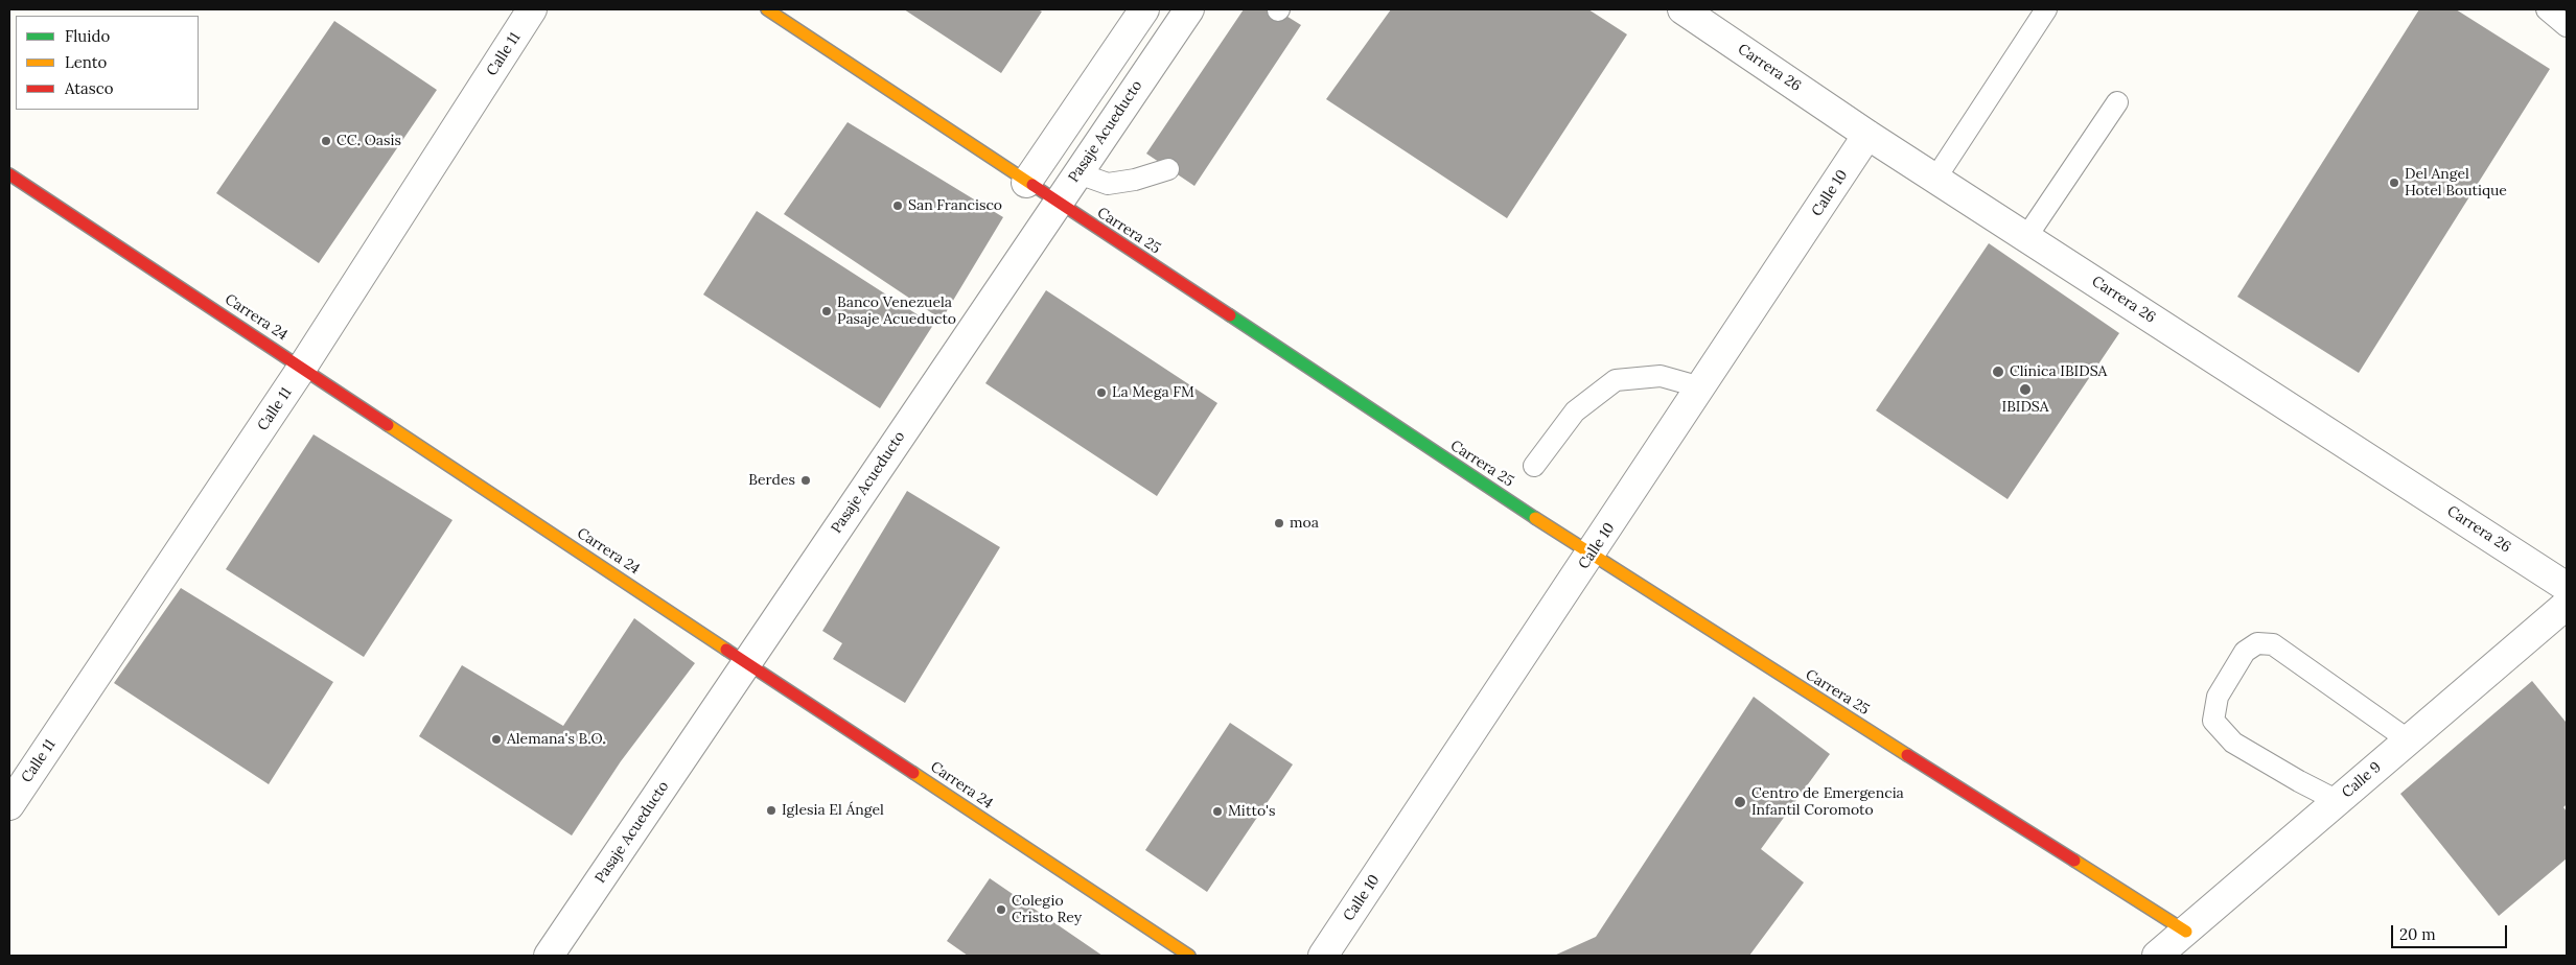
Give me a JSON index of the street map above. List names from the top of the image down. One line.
{"streets":{"street":["Calle 11","Carrera 26","Pasaje Acueducto","Calle 10","Carrera 25","Carrera 24","Calle 9"]},"crossings":[["Calle 11","Carrera 24"],["Carrera 26","Calle 10"],["Pasaje Acueducto","Carrera 25"],["Pasaje Acueducto","Carrera 24"],["Calle 10","Carrera 25"],["Carrera 25","Calle 9"]],"places":["CC. Oasis","Del Angel Hotel Boutique","San Francisco","Banco Venezuela Pasaje Acueducto","Clínica IBIDSA","IBIDSA","La Mega FM","Berdes","moa","Alemana's B.O.","Centro de Emergencia Infantil Coromoto","Iglesia El Ángel","Mitto's","Colegio Cristo Rey"],"legend":["Fluido","Lento","Atasco"],"scale_bar":"20 m"}
